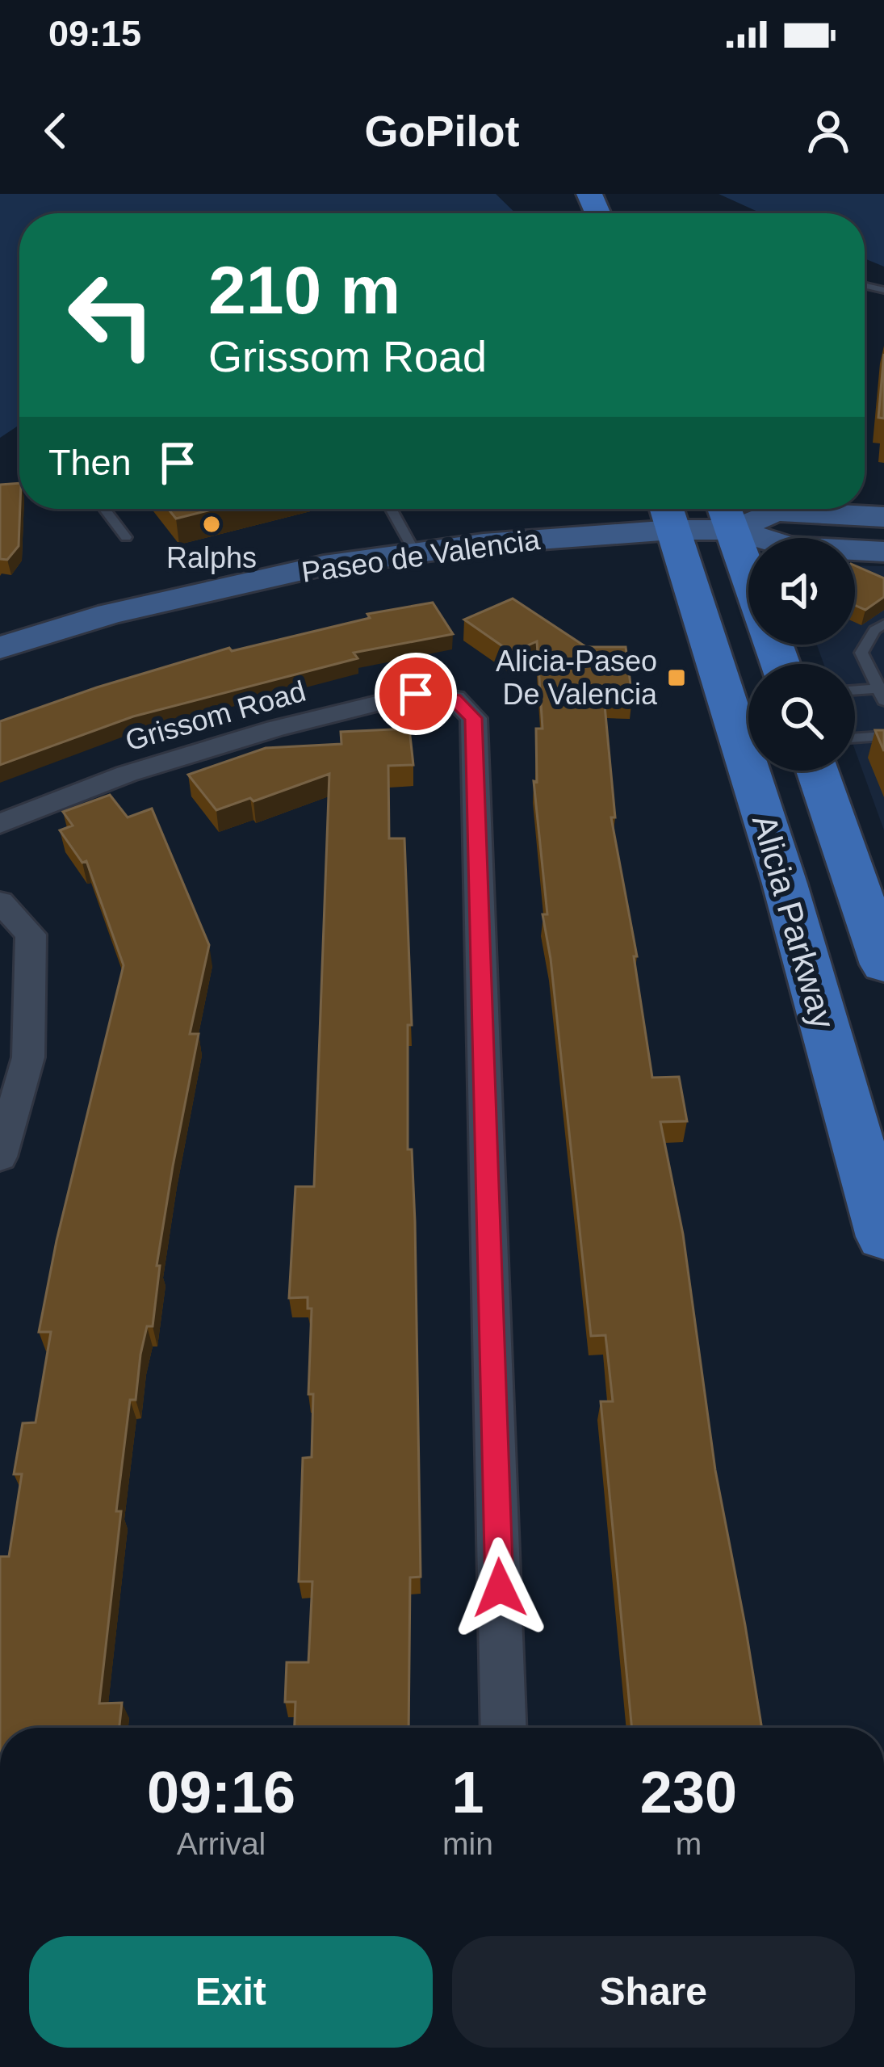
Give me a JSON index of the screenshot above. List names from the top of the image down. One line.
{"streets":{"main road":["Paseo de Valencia","Alicia Parkway"],"street":["Grissom Road"]},"crossings":[["Paseo de Valencia","Alicia Parkway"]],"places":{"other":["Ralphs"],"transit":["Alicia-Paseo De Valencia"]},"page":{"status":"09:15","header":"GoPilot","turn":["210 m","Grissom Road"],"then":"Then","eta":["09:16","Arrival","1","min","230","m"],"buttons":["Exit","Share"]}}
